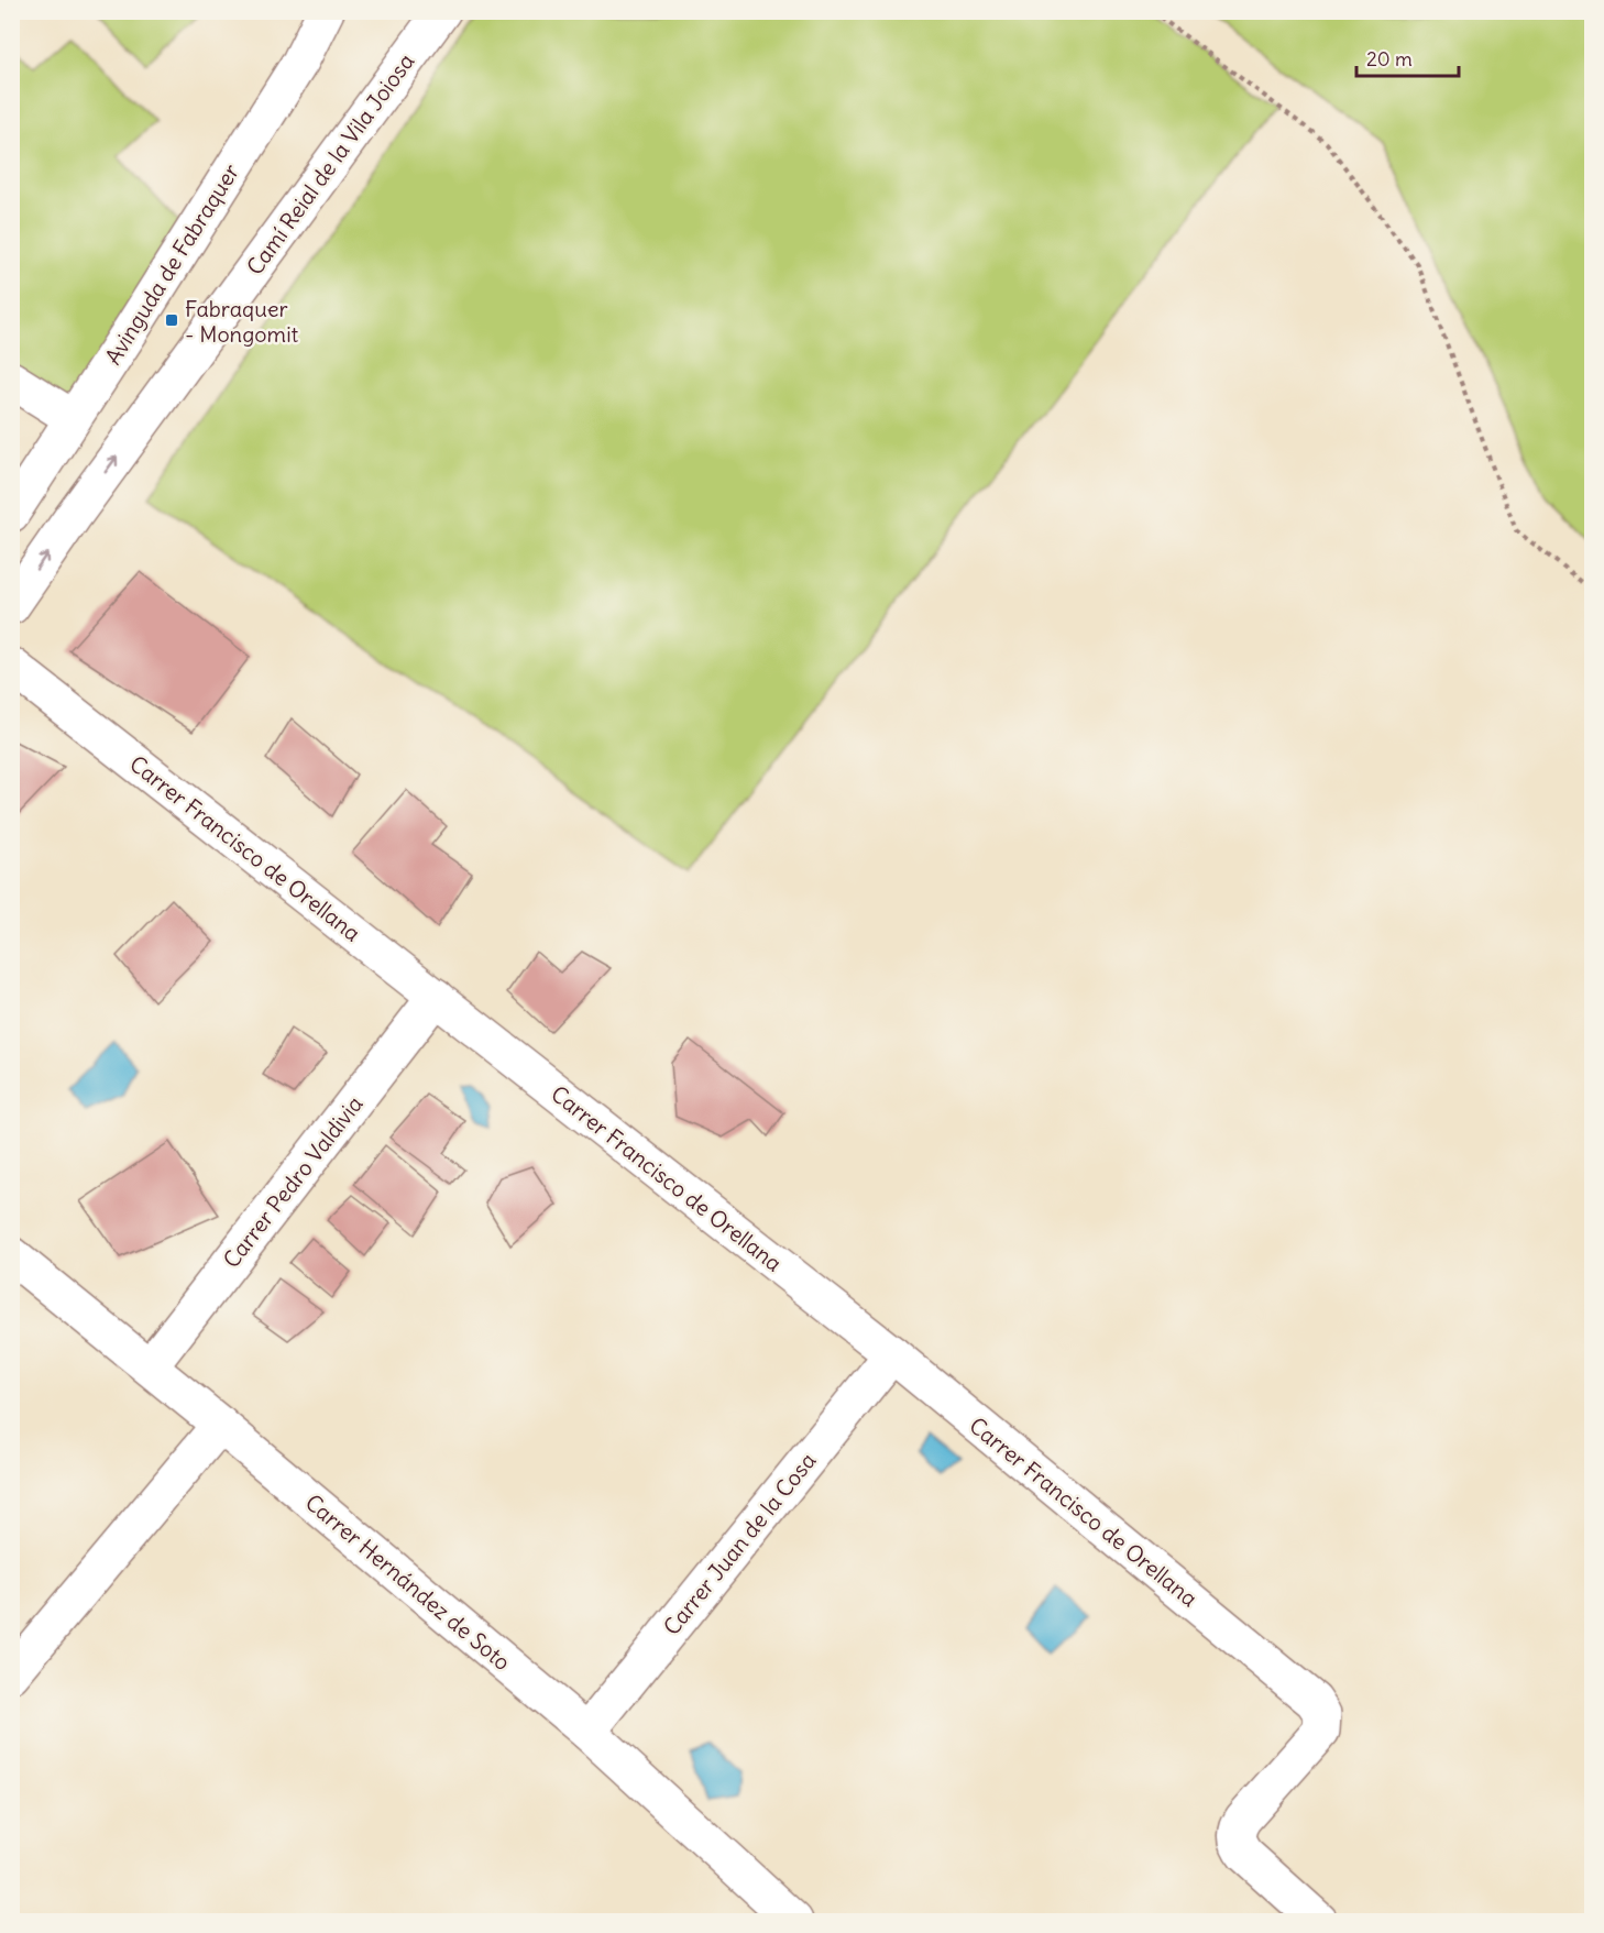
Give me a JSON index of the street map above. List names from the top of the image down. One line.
{"streets":{"street":["Camí Reial de la Vila Joiosa","Avinguda de Fabraquer","Carrer Francisco de Orellana","Carrer Pedro Valdivia","Carrer Juan de la Cosa","Carrer Hernández de Soto"]},"crossings":[["Carrer Francisco de Orellana","Carrer Pedro Valdivia"],["Carrer Francisco de Orellana","Carrer Juan de la Cosa"],["Carrer Pedro Valdivia","Carrer Hernández de Soto"],["Carrer Juan de la Cosa","Carrer Hernández de Soto"]],"one_way":["Camí Reial de la Vila Joiosa"],"places":{"transit":["Fabraquer - Mongomit"]},"scale_bar":"20 m"}
